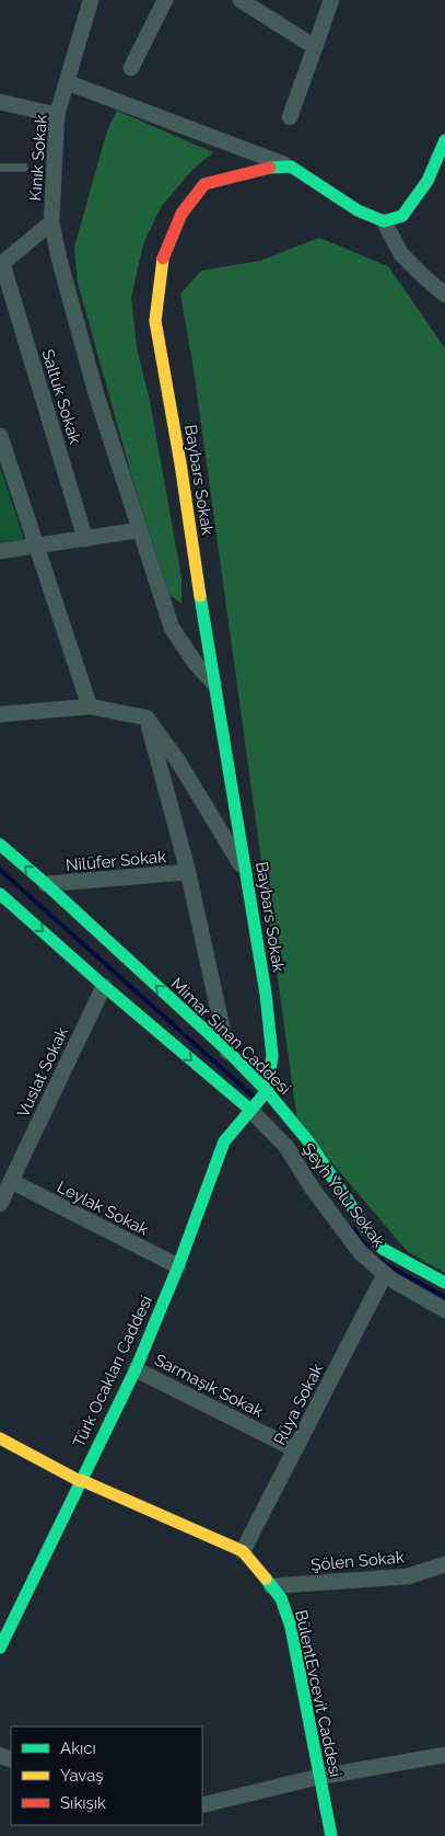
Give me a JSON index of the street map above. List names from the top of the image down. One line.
{"streets":{"street":["Kınık Sokak","Saltuk Sokak","Baybars Sokak","Nilüfer Sokak","Mimar Sinan Caddesi","Vuslat Sokak","Şeyh Yolu Sokak","Leylak Sokak","Türk Ocakları Caddesi","Sarmaşık Sokak","Rüya Sokak","Şölen Sokak","BülentEvcevit Caddesi"]},"crossings":[["Kınık Sokak","Saltuk Sokak"],["Baybars Sokak","Mimar Sinan Caddesi"],["Baybars Sokak","Türk Ocakları Caddesi"],["Nilüfer Sokak","Mimar Sinan Caddesi"],["Mimar Sinan Caddesi","Türk Ocakları Caddesi"],["Vuslat Sokak","Leylak Sokak"],["Şeyh Yolu Sokak","Türk Ocakları Caddesi"],["Şeyh Yolu Sokak","Rüya Sokak"],["Leylak Sokak","Türk Ocakları Caddesi"],["Türk Ocakları Caddesi","Sarmaşık Sokak"],["Türk Ocakları Caddesi","BülentEvcevit Caddesi"],["Sarmaşık Sokak","Rüya Sokak"],["Rüya Sokak","BülentEvcevit Caddesi"],["Şölen Sokak","BülentEvcevit Caddesi"]],"legend":["Akıcı","Yavaş","Sıkışık"]}
